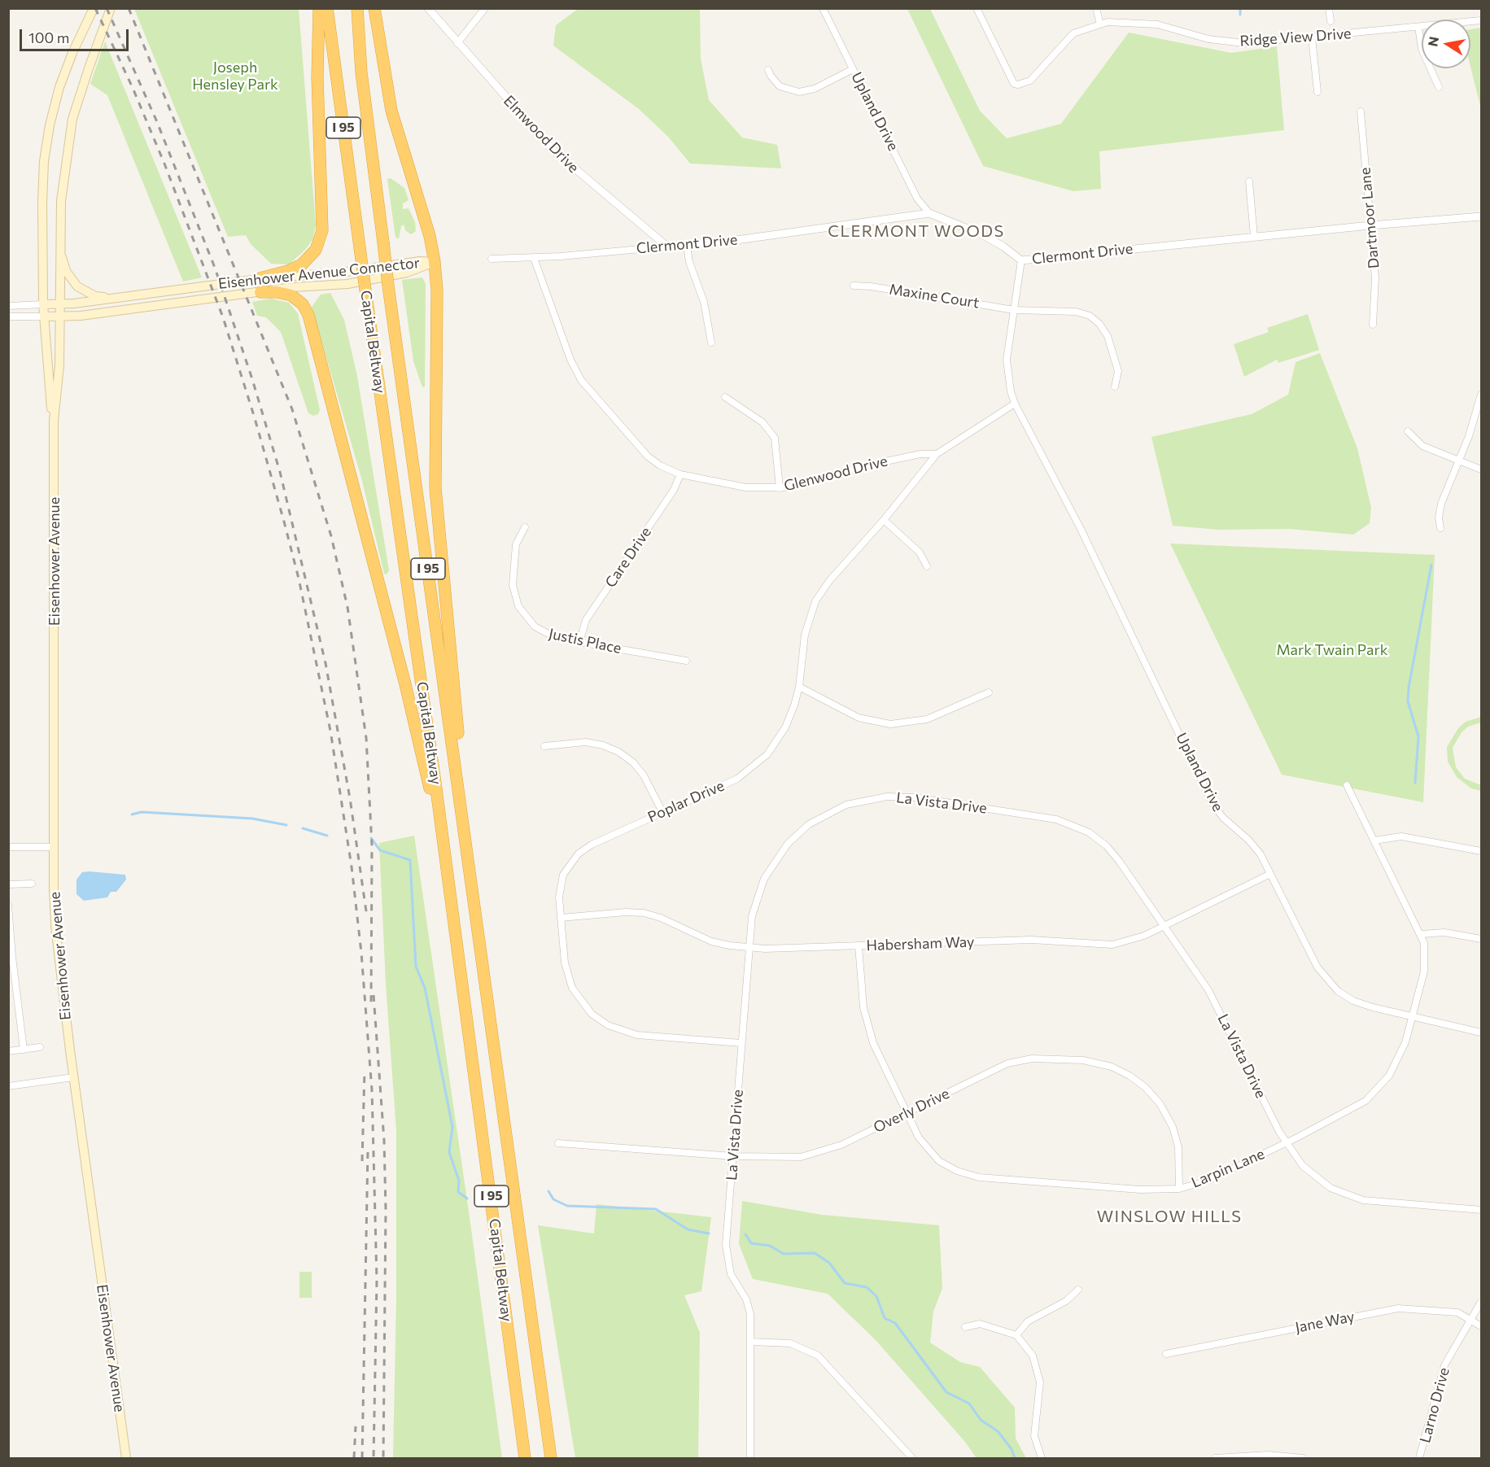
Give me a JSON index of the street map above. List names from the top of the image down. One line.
{"streets":{"highway":["I 95","Capital Beltway"],"main road":["Eisenhower Avenue Connector","Eisenhower Avenue"],"street":["Ridge View Drive","Upland Drive","Elmwood Drive","Dartmoor Lane","Clermont Drive","Maxine Court","Glenwood Drive","Care Drive","Justis Place","Poplar Drive","La Vista Drive","Habersham Way","Overly Drive","Larpin Lane","Jane Way","Larno Drive"]},"crossings":[["Upland Drive","Clermont Drive"],["Upland Drive","Glenwood Drive"],["Upland Drive","Habersham Way"],["Upland Drive","Larpin Lane"],["Elmwood Drive","Clermont Drive"],["Dartmoor Lane","Clermont Drive"],["Clermont Drive","Glenwood Drive"],["Eisenhower Avenue Connector","Eisenhower Avenue"],["Glenwood Drive","Care Drive"],["Glenwood Drive","Poplar Drive"],["Care Drive","Justis Place"],["Poplar Drive","La Vista Drive"],["Poplar Drive","Habersham Way"],["La Vista Drive","Habersham Way"],["La Vista Drive","Overly Drive"],["La Vista Drive","Larpin Lane"],["Habersham Way","Larpin Lane"],["Overly Drive","Larpin Lane"],["Jane Way","Larno Drive"]],"districts":["CLERMONT WOODS","WINSLOW HILLS"],"parks":["Joseph Hensley Park","Mark Twain Park"],"scale_bar":"100 m","north":"left"}
